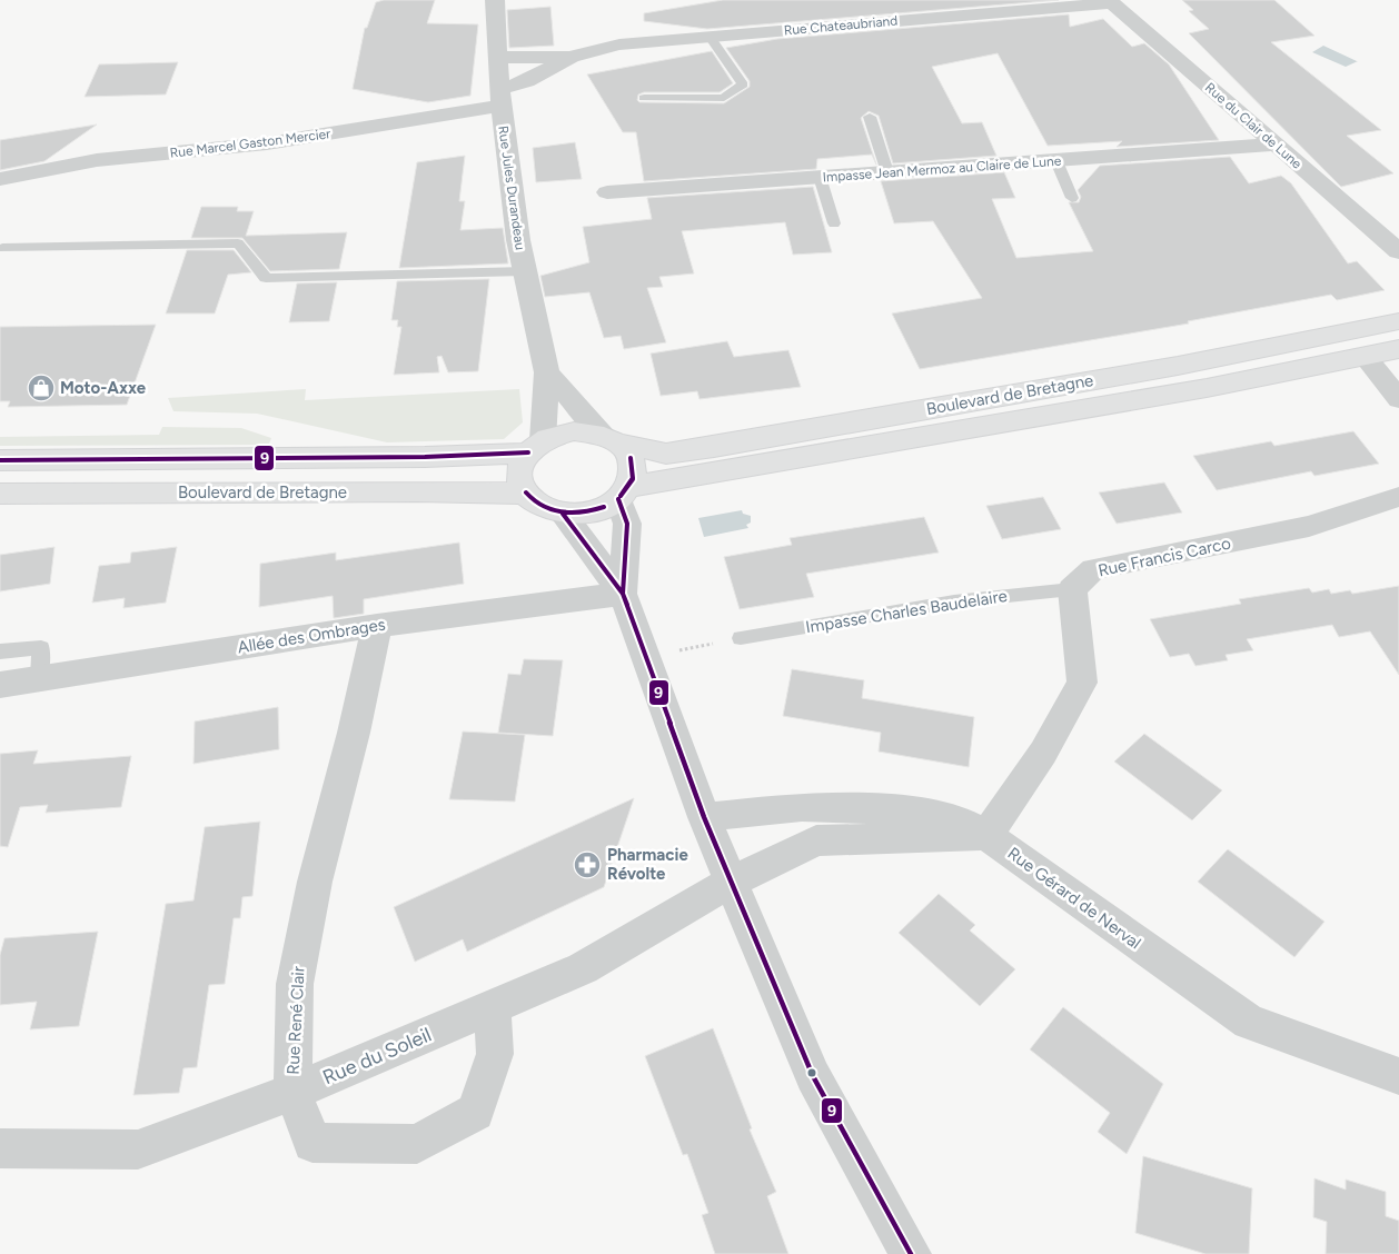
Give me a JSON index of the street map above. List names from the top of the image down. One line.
{"streets":{"main road":["Boulevard de Bretagne"],"street":["Rue Chateaubriand","Rue du Clair de Lune","Rue Marcel Gaston Mercier","Impasse Jean Mermoz au Claire de Lune","Rue Jules Durandeau","Rue Francis Carco","Allée des Ombrages","Rue Gérard de Nerval","Rue René Clair","Rue du Soleil"],"lane":["Impasse Charles Baudelaire"]},"crossings":[["Rue Chateaubriand","Rue du Clair de Lune"],["Rue Chateaubriand","Rue Marcel Gaston Mercier"],["Rue Chateaubriand","Rue Jules Durandeau"],["Rue du Clair de Lune","Impasse Jean Mermoz au Claire de Lune"],["Rue Marcel Gaston Mercier","Rue Jules Durandeau"],["Rue Jules Durandeau","Boulevard de Bretagne"],["Rue Francis Carco","Impasse Charles Baudelaire"],["Allée des Ombrages","Rue René Clair"],["Rue René Clair","Rue du Soleil"]],"places":{"shop":["Moto-Axxe"],"pharmacy":["Pharmacie Révolte"]},"lines":["transit line 9"]}
